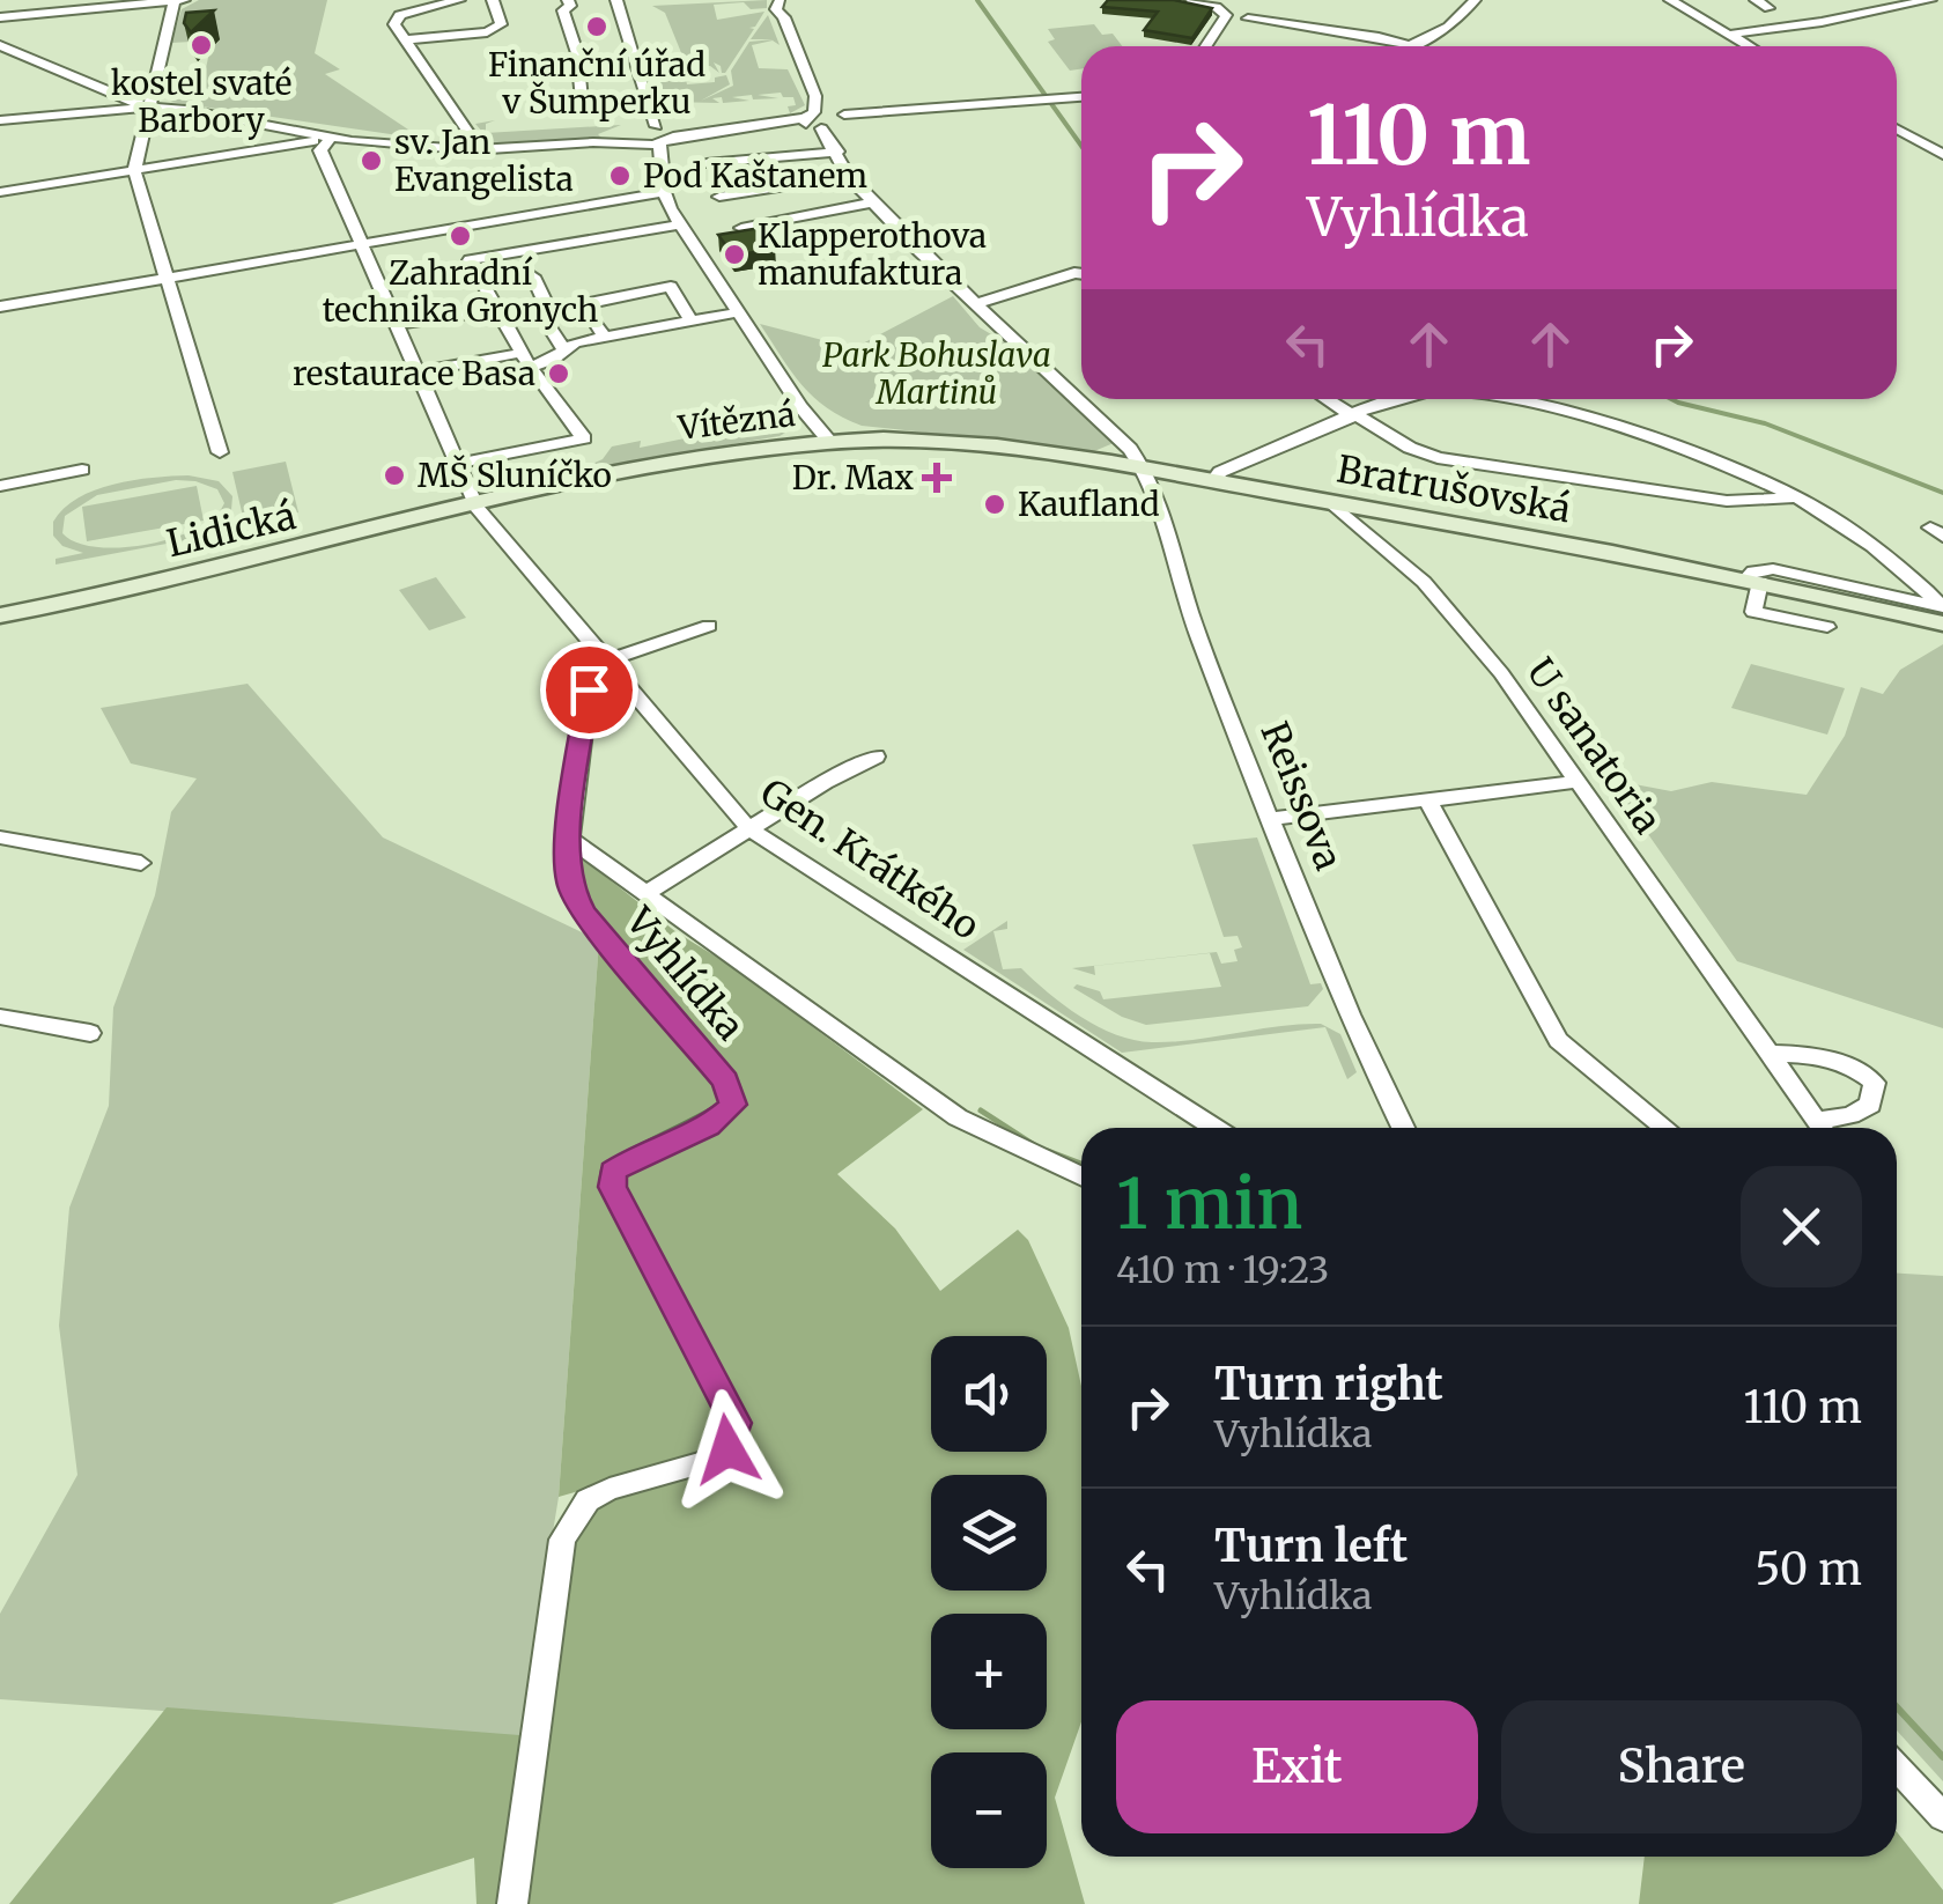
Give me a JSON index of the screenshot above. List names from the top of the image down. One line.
{"streets":{"main road":["Vítězná","Bratrušovská","Lidická"],"street":["U sanatoria","Reissova","Gen. Krátkého","Vyhlídka"]},"crossings":[["Vítězná","Bratrušovská"],["Vítězná","Lidická"],["Vítězná","Reissova"],["Vítězná","Gen. Krátkého"],["Bratrušovská","U sanatoria"],["Bratrušovská","Reissova"],["Lidická","Gen. Krátkého"],["Gen. Krátkého","Vyhlídka"]],"parks":["Park Bohuslava Martinů"],"places":{"other":["Finanční úřad v Šumperku","kostel svaté Barbory","sv. Jan Evangelista","Pod Kaštanem","Zahradní technika Gronych","Klapperothova manufaktura","restaurace Basa","MŠ Sluníčko","Kaufland"],"health":["Dr. Max"]},"page":{"turn":["110 m","Vyhlídka"],"heading":["1 min","410 m · 19:23"],"list":[{"name":"Turn right","note":"Vyhlídka","value":"110 m"},{"name":"Turn left","note":"Vyhlídka","value":"50 m"}],"map_buttons":["+","−"],"buttons":["Exit","Share"]}}
